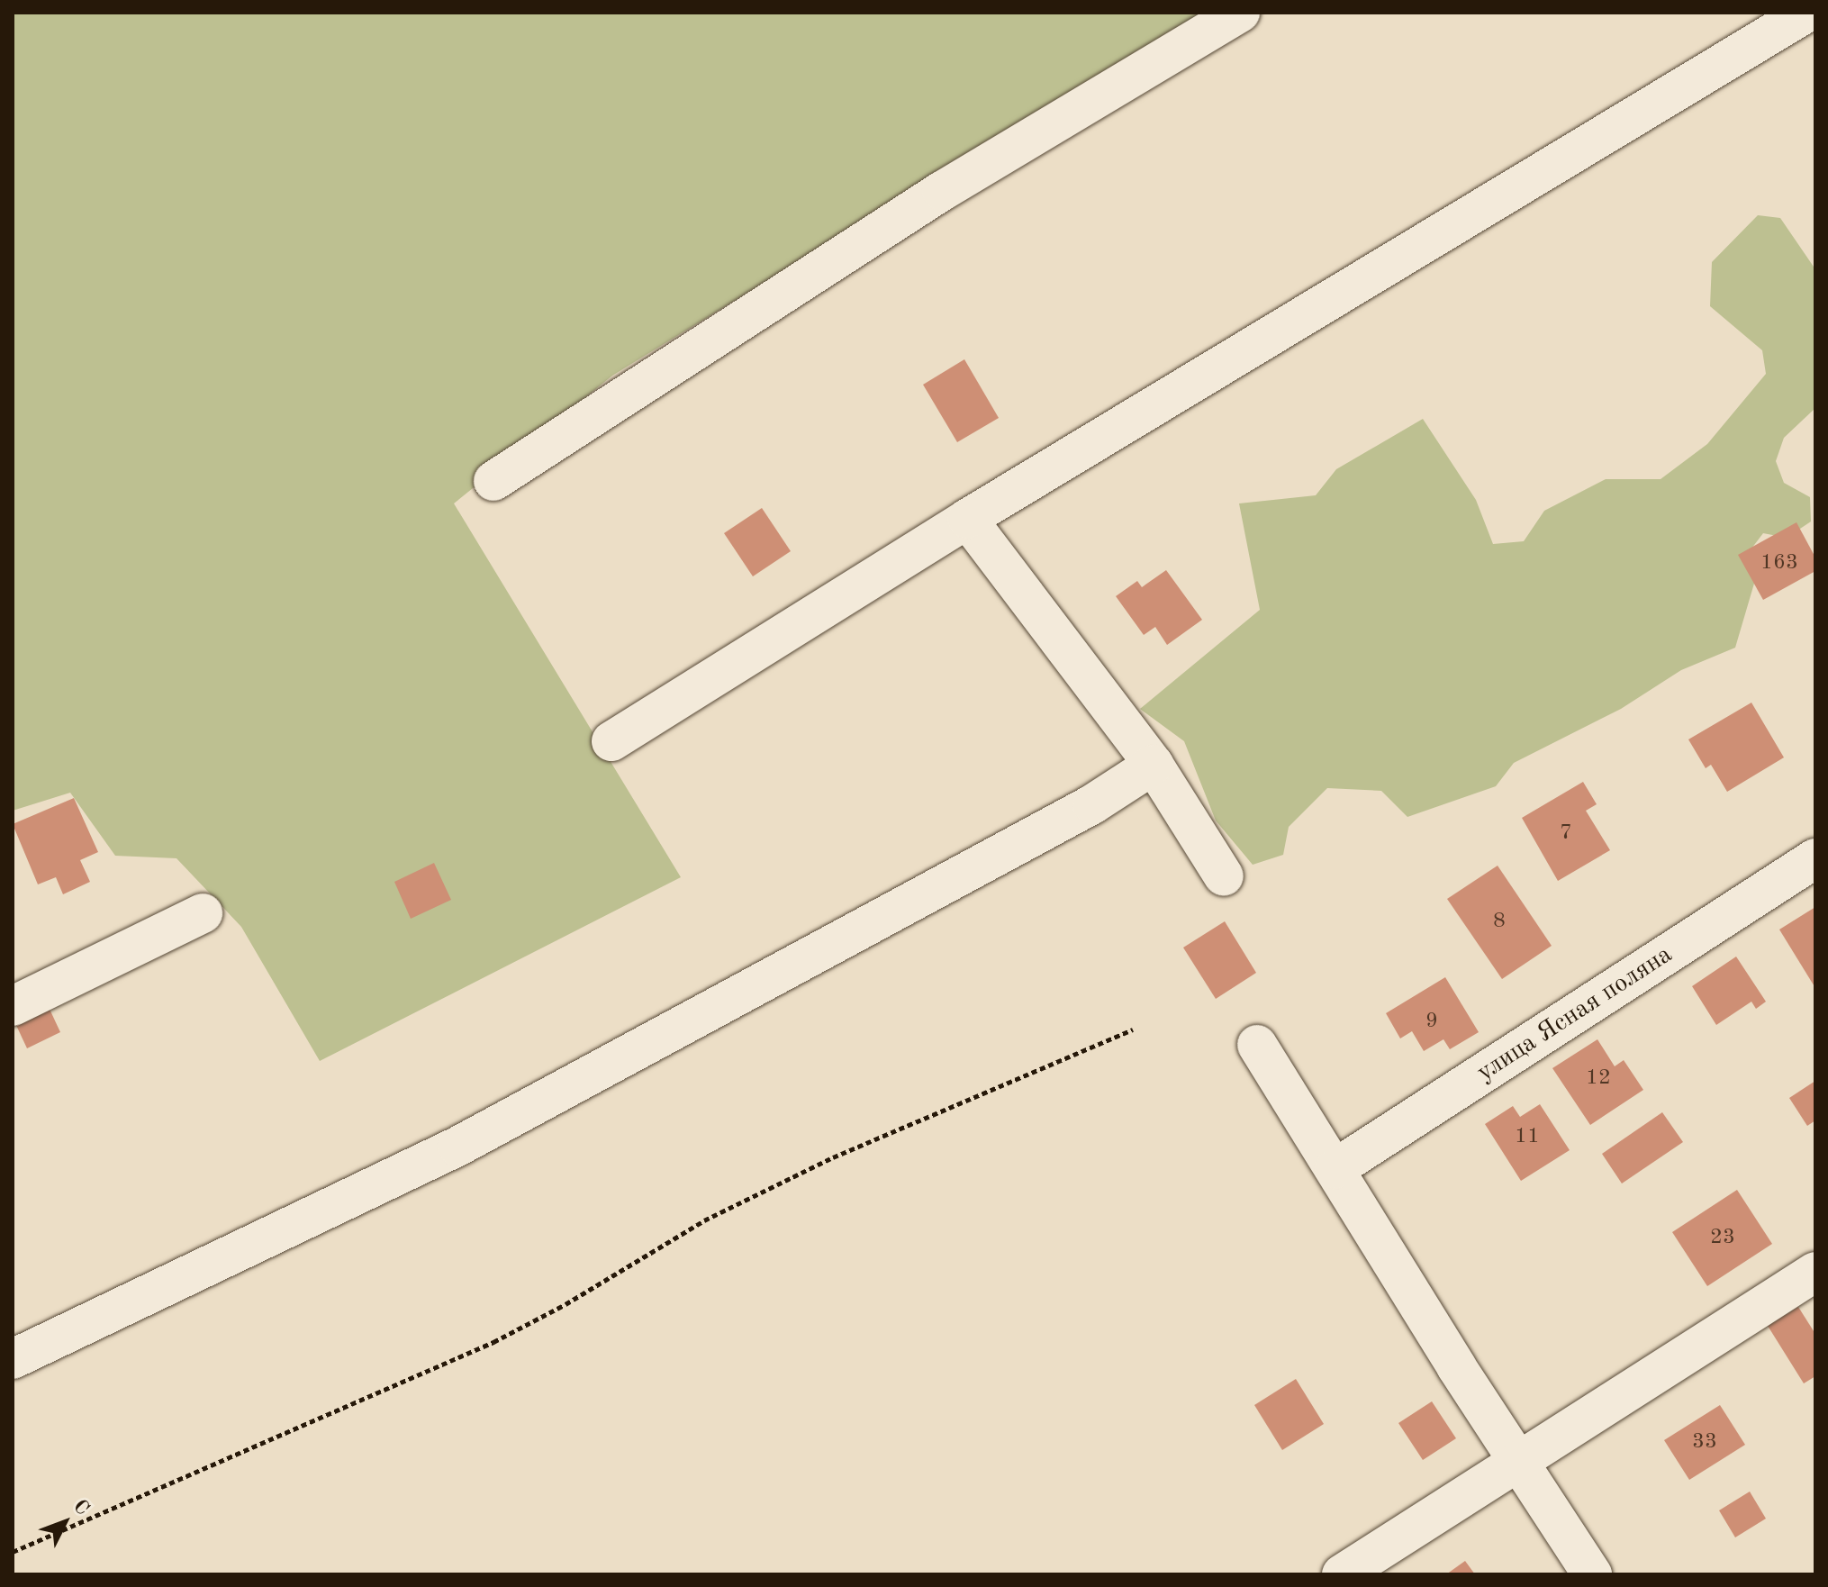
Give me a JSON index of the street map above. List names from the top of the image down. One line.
{"streets":{"lane":["улица Ясная поляна"]},"house_numbers":["163","7","8","9","12","11","23","33"],"north":"top right"}
